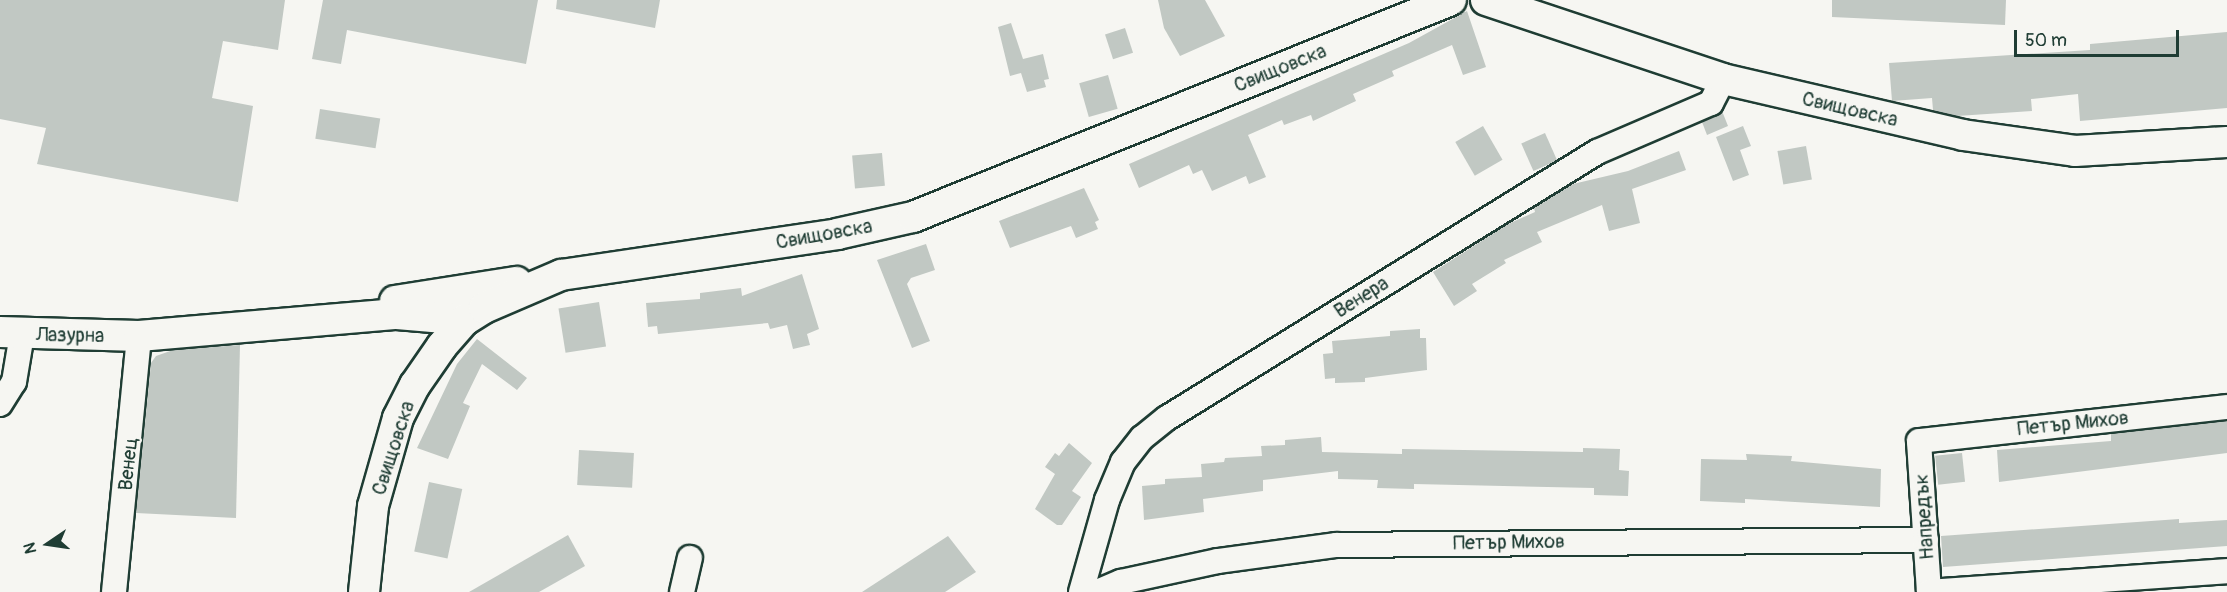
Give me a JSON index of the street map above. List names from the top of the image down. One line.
{"streets":{"street":["Свищовска","Венера","Лазурна","Петър Михов","Венец","Напредък"]},"crossings":[["Свищовска","Венера"],["Лазурна","Венец"],["Петър Михов","Напредък"]],"scale_bar":"50 m","north":"left"}
